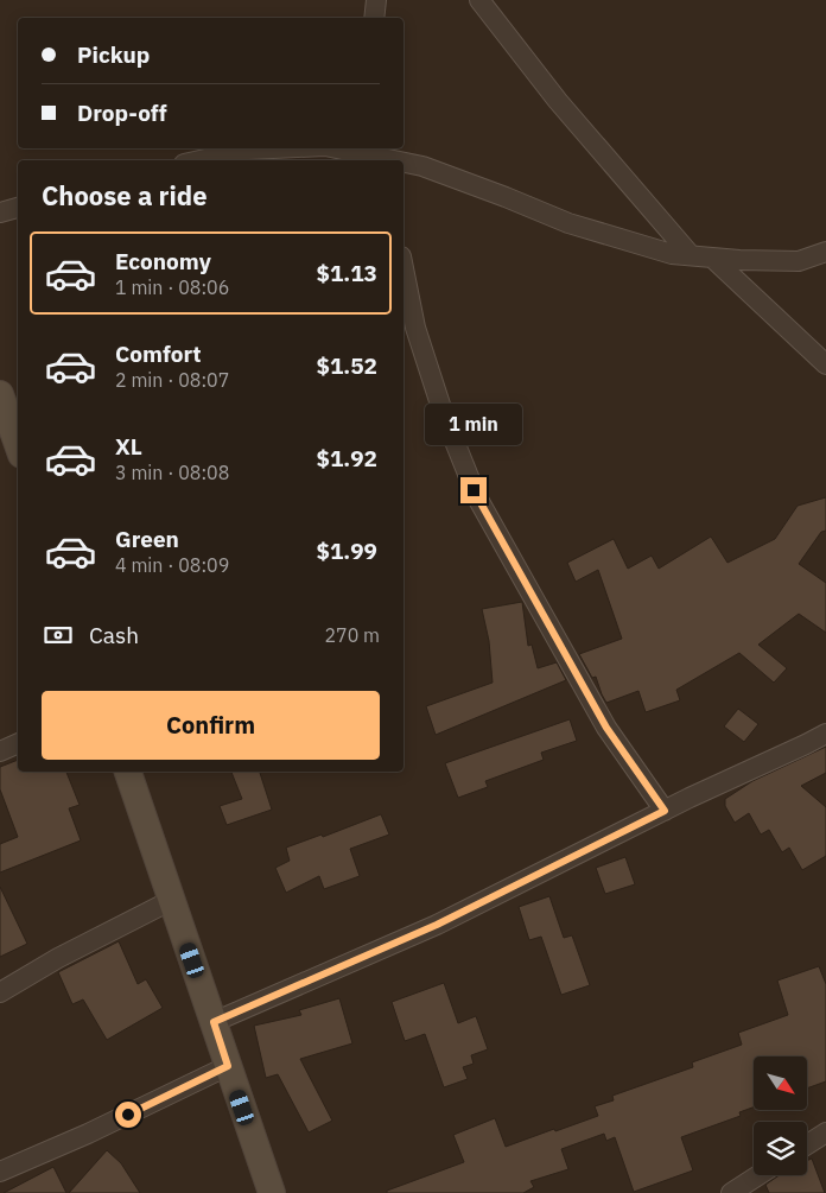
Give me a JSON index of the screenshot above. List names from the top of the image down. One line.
{"north":"bottom right","page":{"banner":["Pickup","Drop-off"],"heading":"Choose a ride","list":[{"name":"Economy","note":"1 min · 08:06","value":"$1.13"},{"name":"Comfort","note":"2 min · 08:07","value":"$1.52"},{"name":"XL","note":"3 min · 08:08","value":"$1.92"},{"name":"Green","note":"4 min · 08:09","value":"$1.99"}],"bubble":"1 min","pay":["Cash","270 m"],"buttons":"Confirm"}}
